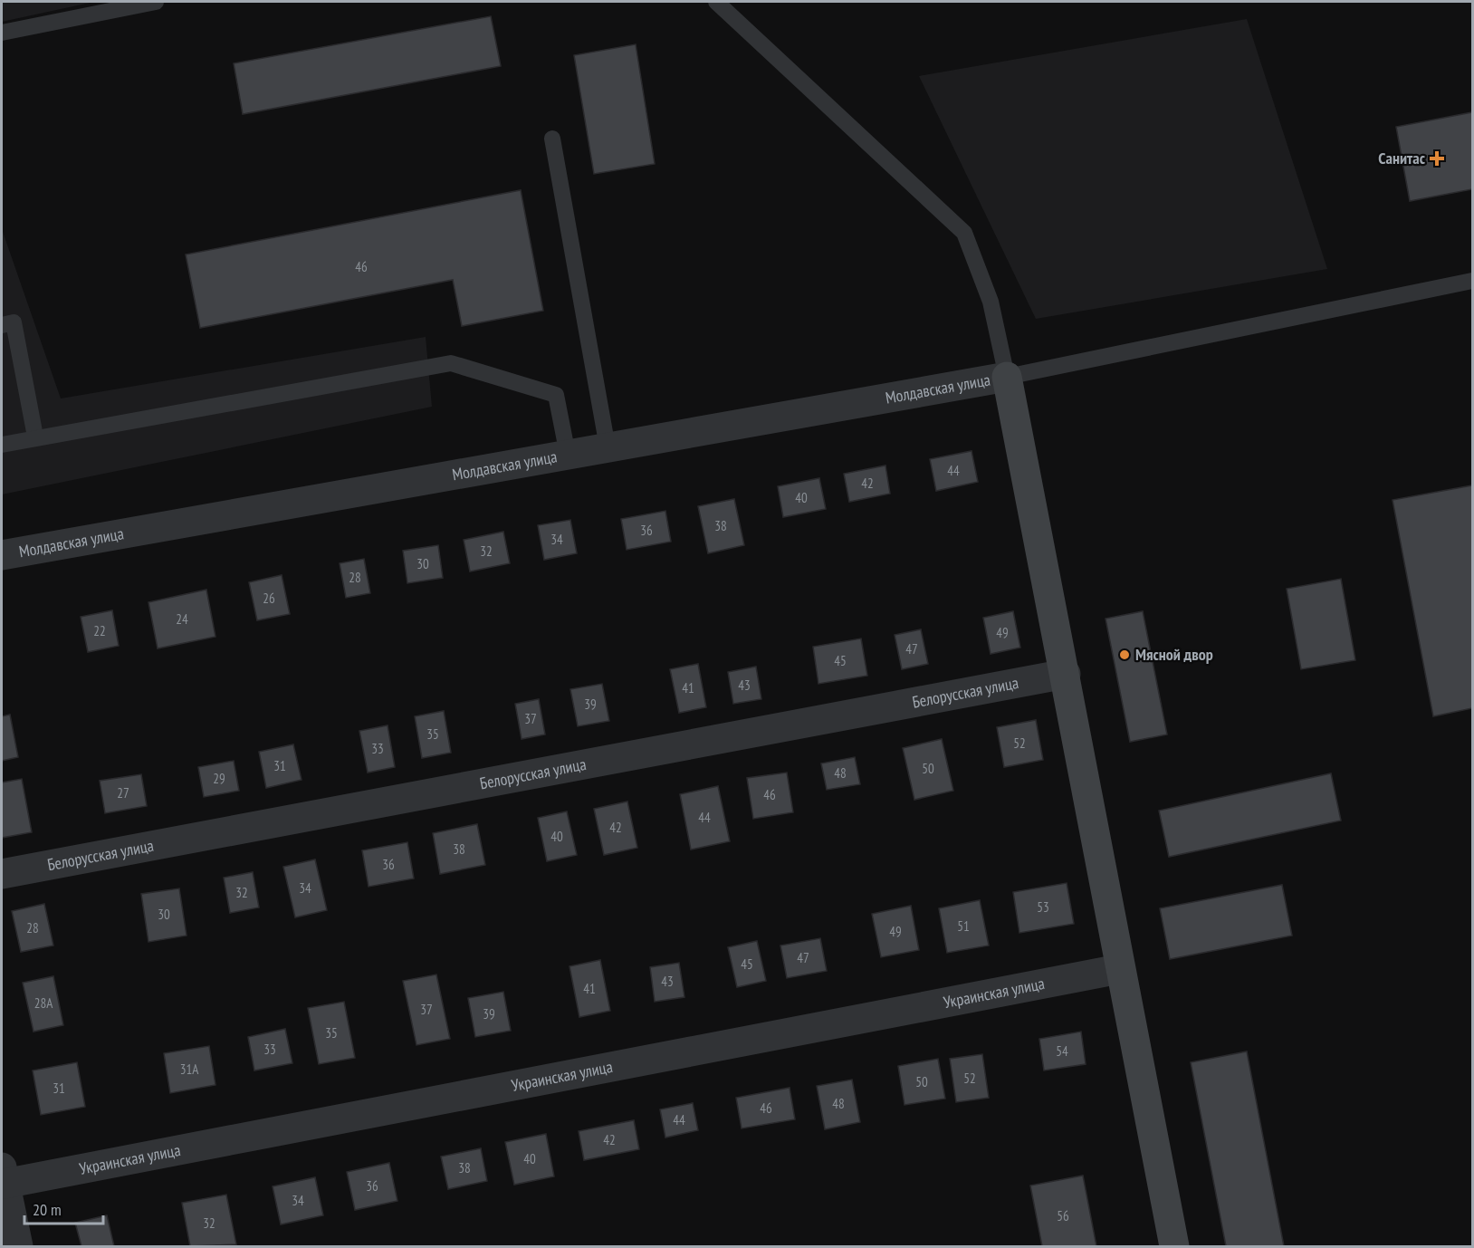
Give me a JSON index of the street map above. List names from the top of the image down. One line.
{"streets":{"street":["Молдавская улица","Белорусская улица","Украинская улица"]},"places":{"health":["Санитас"],"other":["Мясной двор"]},"house_numbers":["46","44","42","40","38","36","34","32","30","28","26","24","22","49","47","45","43","41","39","37","35","52","33","31","50","48","29","27","46","44","42","40","38","36","34","32","53","30","51","28","49","47","45","43","41","28А","37","39","35","33","54","31А","52","50","31","48","46","44","42","40","38","36","34","56","32"],"scale_bar":"20 m"}
